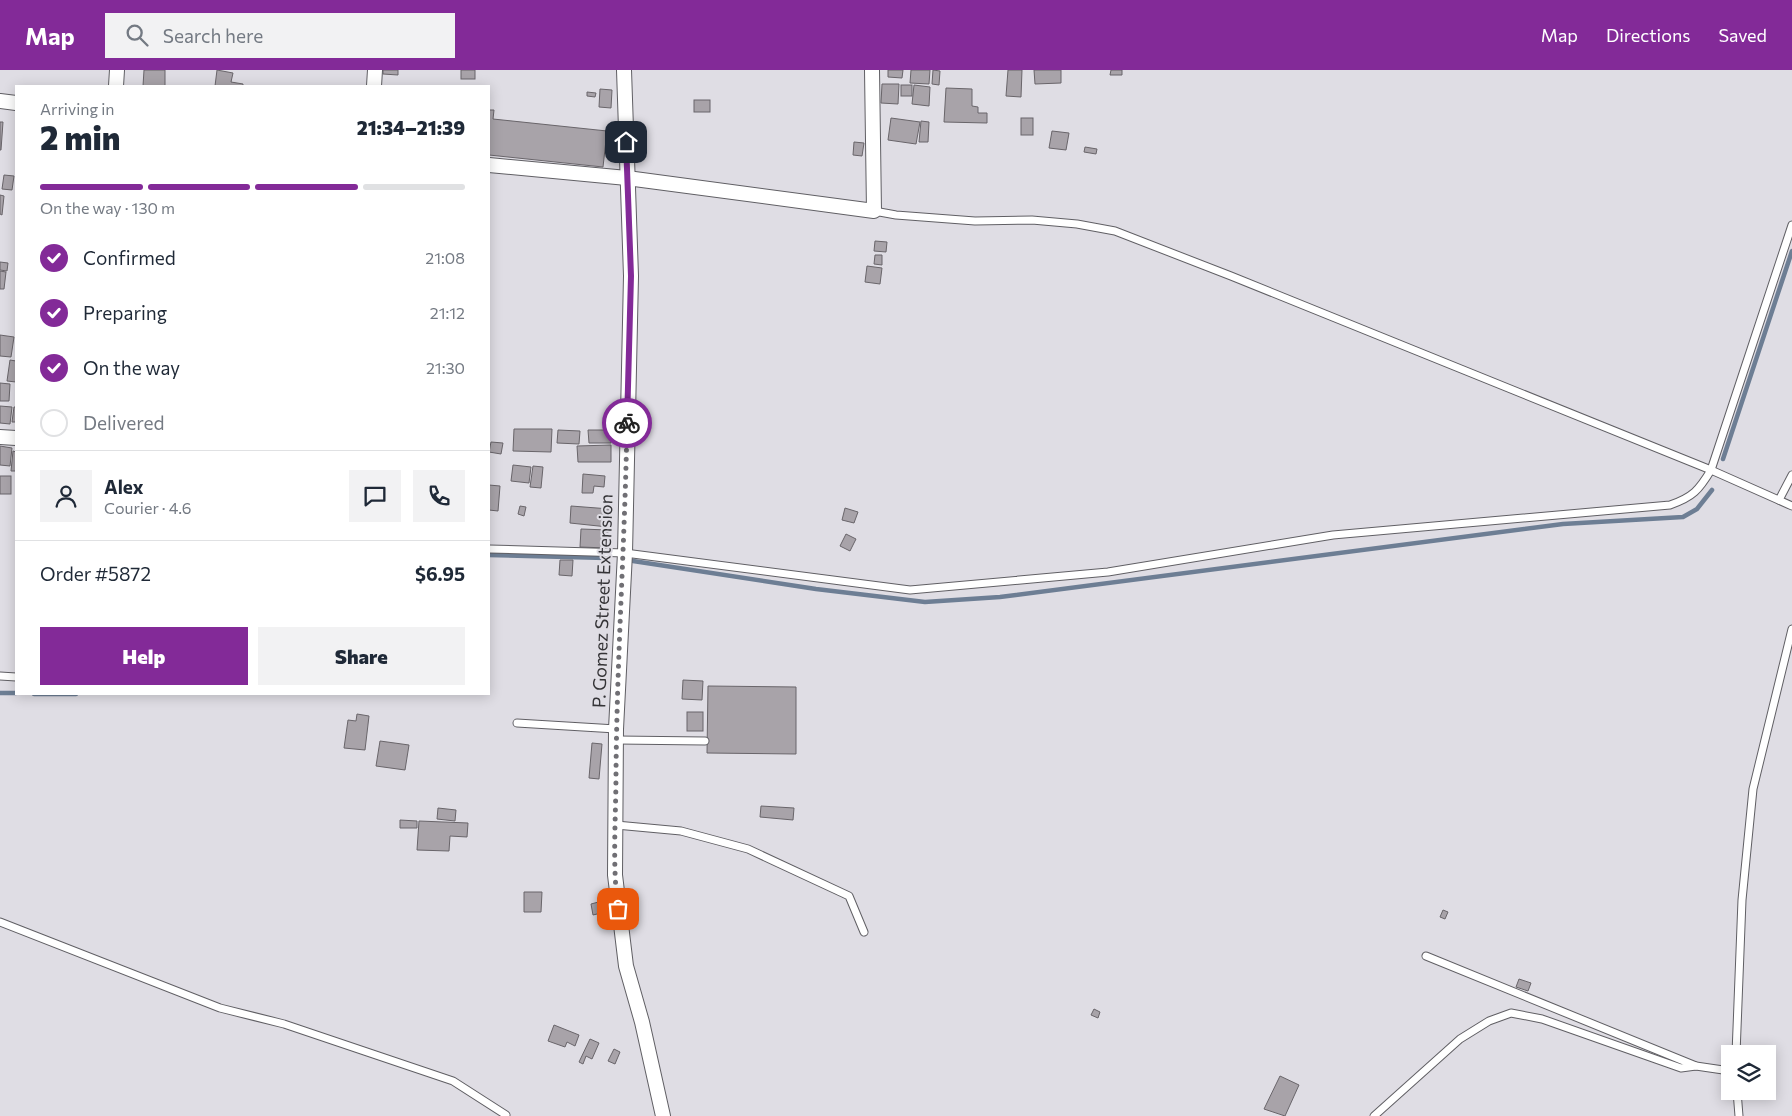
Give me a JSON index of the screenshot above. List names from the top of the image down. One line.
{"streets":{"street":["P. Gomez Street Extension"]},"page":{"header":"Map","search":"Search here","nav":["Map","Directions","Saved"],"heading":["2 min","Arriving in","21:34–21:39"],"panel":["Alex","Courier · 4.6","Order #5872","$6.95"],"bar":"On the way · 130 m","list":[["Confirmed","21:08"],["Preparing","21:12"],["On the way","21:30"],"Delivered"],"buttons":["Help","Share"]}}
